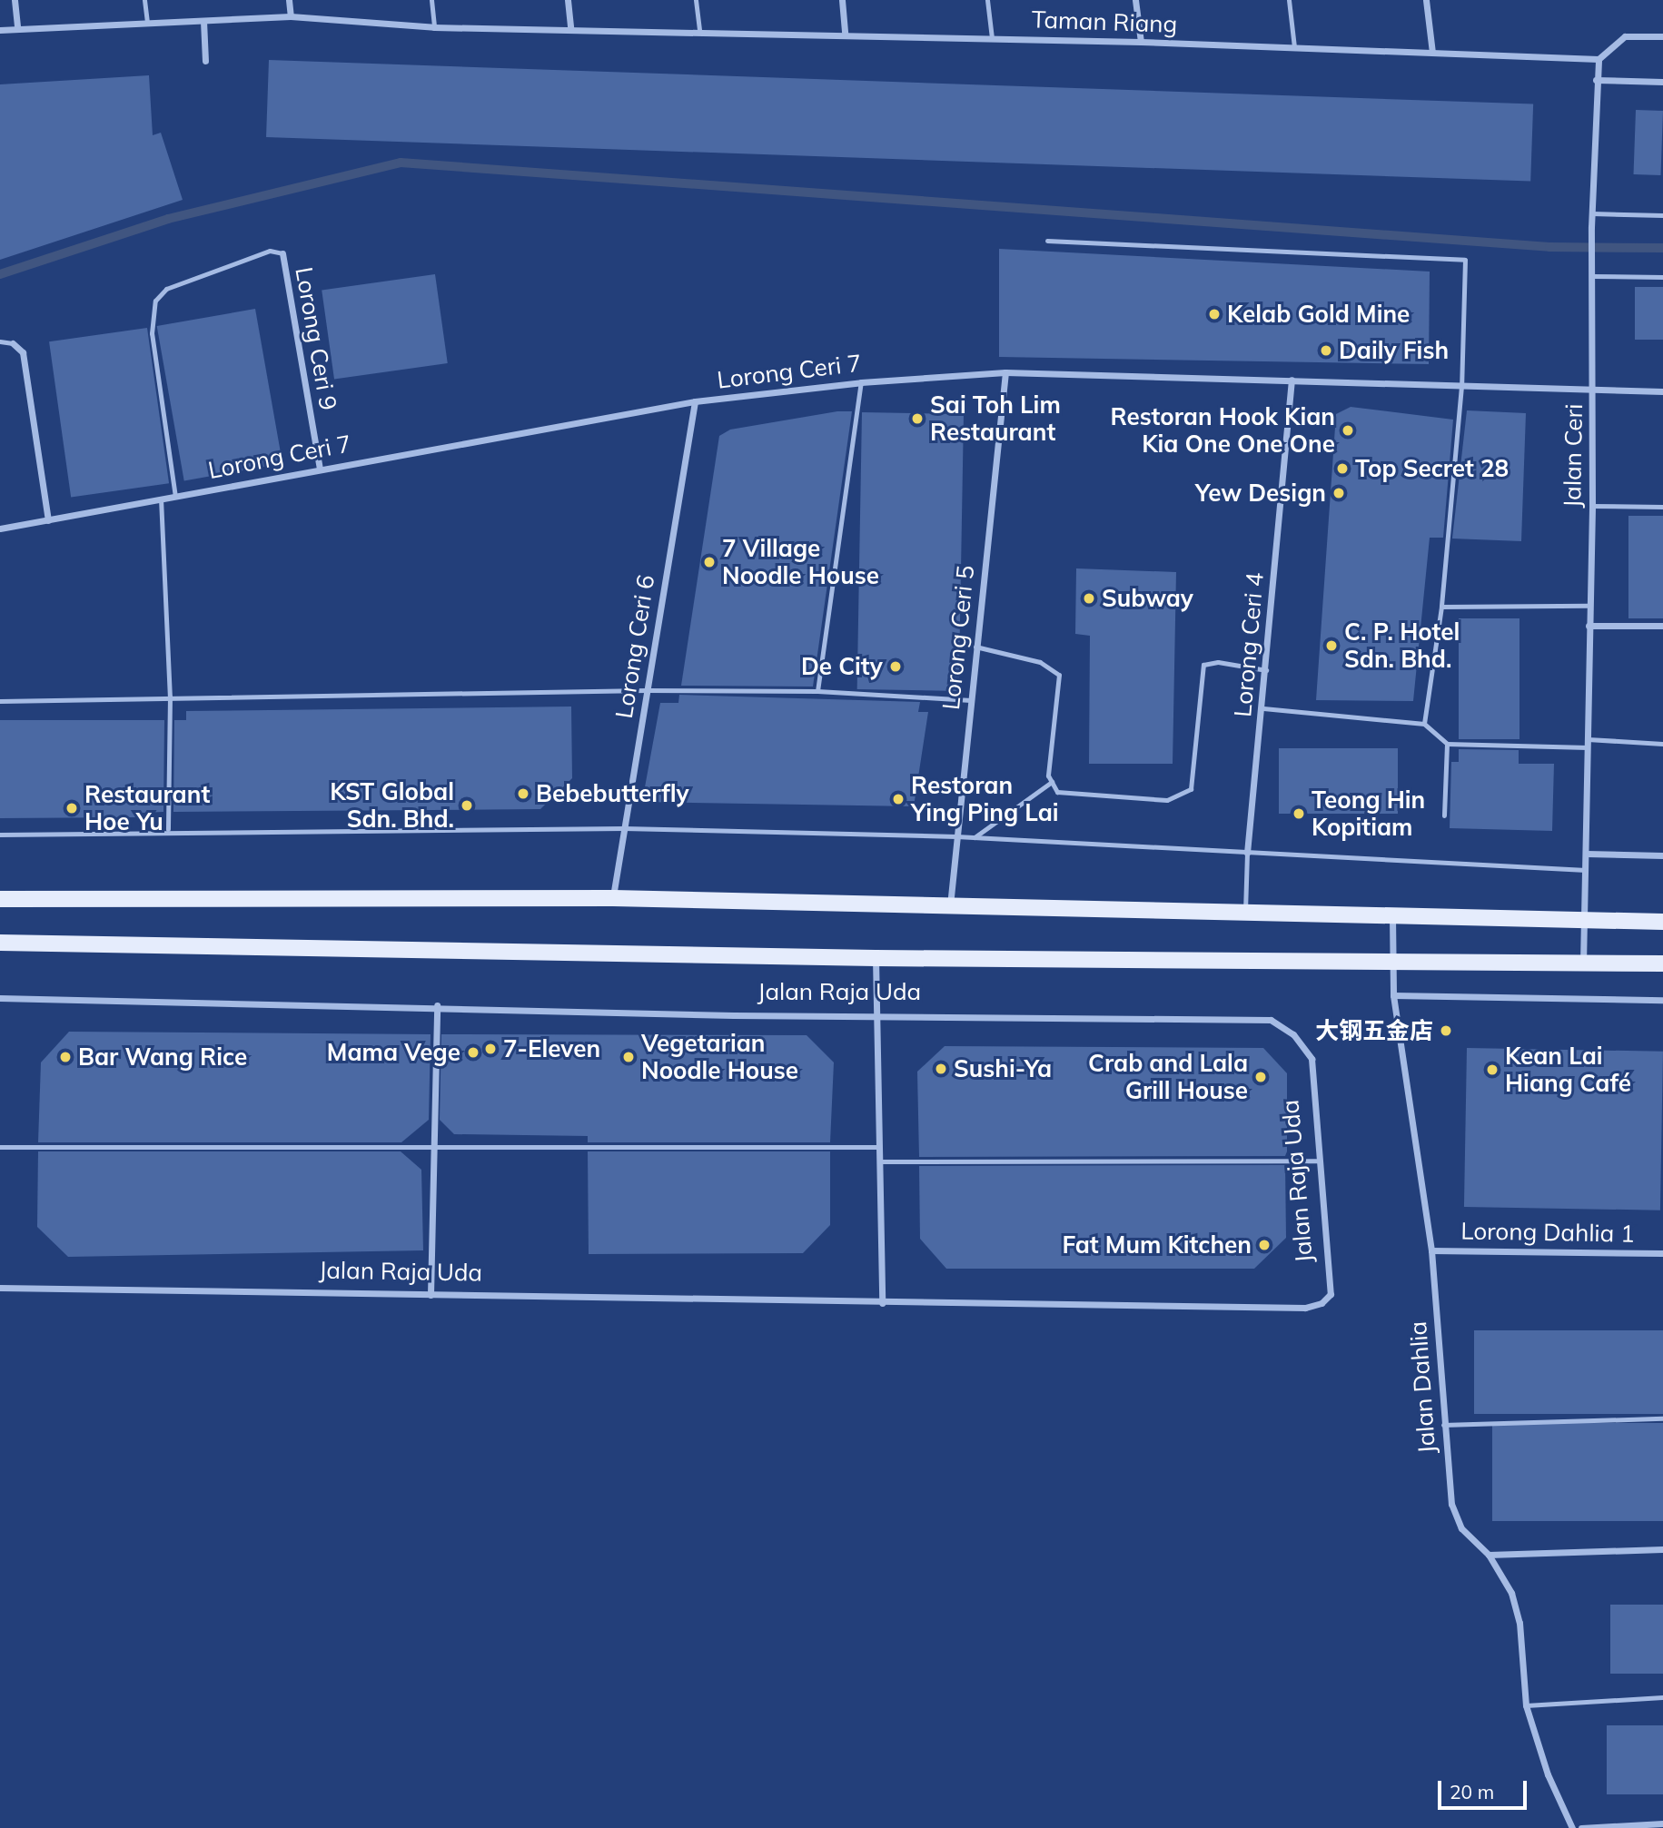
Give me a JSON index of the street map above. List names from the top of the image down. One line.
{"streets":{"main road":["Jalan Raja Uda"],"street":["Taman Riang","Lorong Ceri 9","Lorong Ceri 7","Jalan Ceri","Lorong Ceri 5","Lorong Ceri 4","Lorong Ceri 6","Lorong Dahlia 1","Jalan Dahlia"]},"crossings":[["Taman Riang","Jalan Ceri"],["Lorong Ceri 9","Lorong Ceri 7"],["Lorong Ceri 7","Jalan Ceri"],["Lorong Ceri 7","Lorong Ceri 5"],["Lorong Ceri 7","Lorong Ceri 4"],["Lorong Ceri 7","Lorong Ceri 6"],["Jalan Ceri","Jalan Raja Uda"],["Jalan Raja Uda","Jalan Dahlia"],["Lorong Dahlia 1","Jalan Dahlia"]],"places":["Kelab Gold Mine","Daily Fish","Sai Toh Lim Restaurant","Restoran Hook Kian Kia One One One","Top Secret 28","Yew Design","7 Village Noodle House","Subway","C. P. Hotel Sdn. Bhd.","De City","Bebebutterfly","Restoran Ying Ping Lai","KST Global Sdn. Bhd.","Restaurant Hoe Yu","Teong Hin Kopitiam","大钢五金店","7-Eleven","Mama Vege","Bar Wang Rice","Vegetarian Noodle House","Sushi-Ya","Kean Lai Hiang Café","Crab and Lala Grill House","Fat Mum Kitchen"],"scale_bar":"20 m"}
